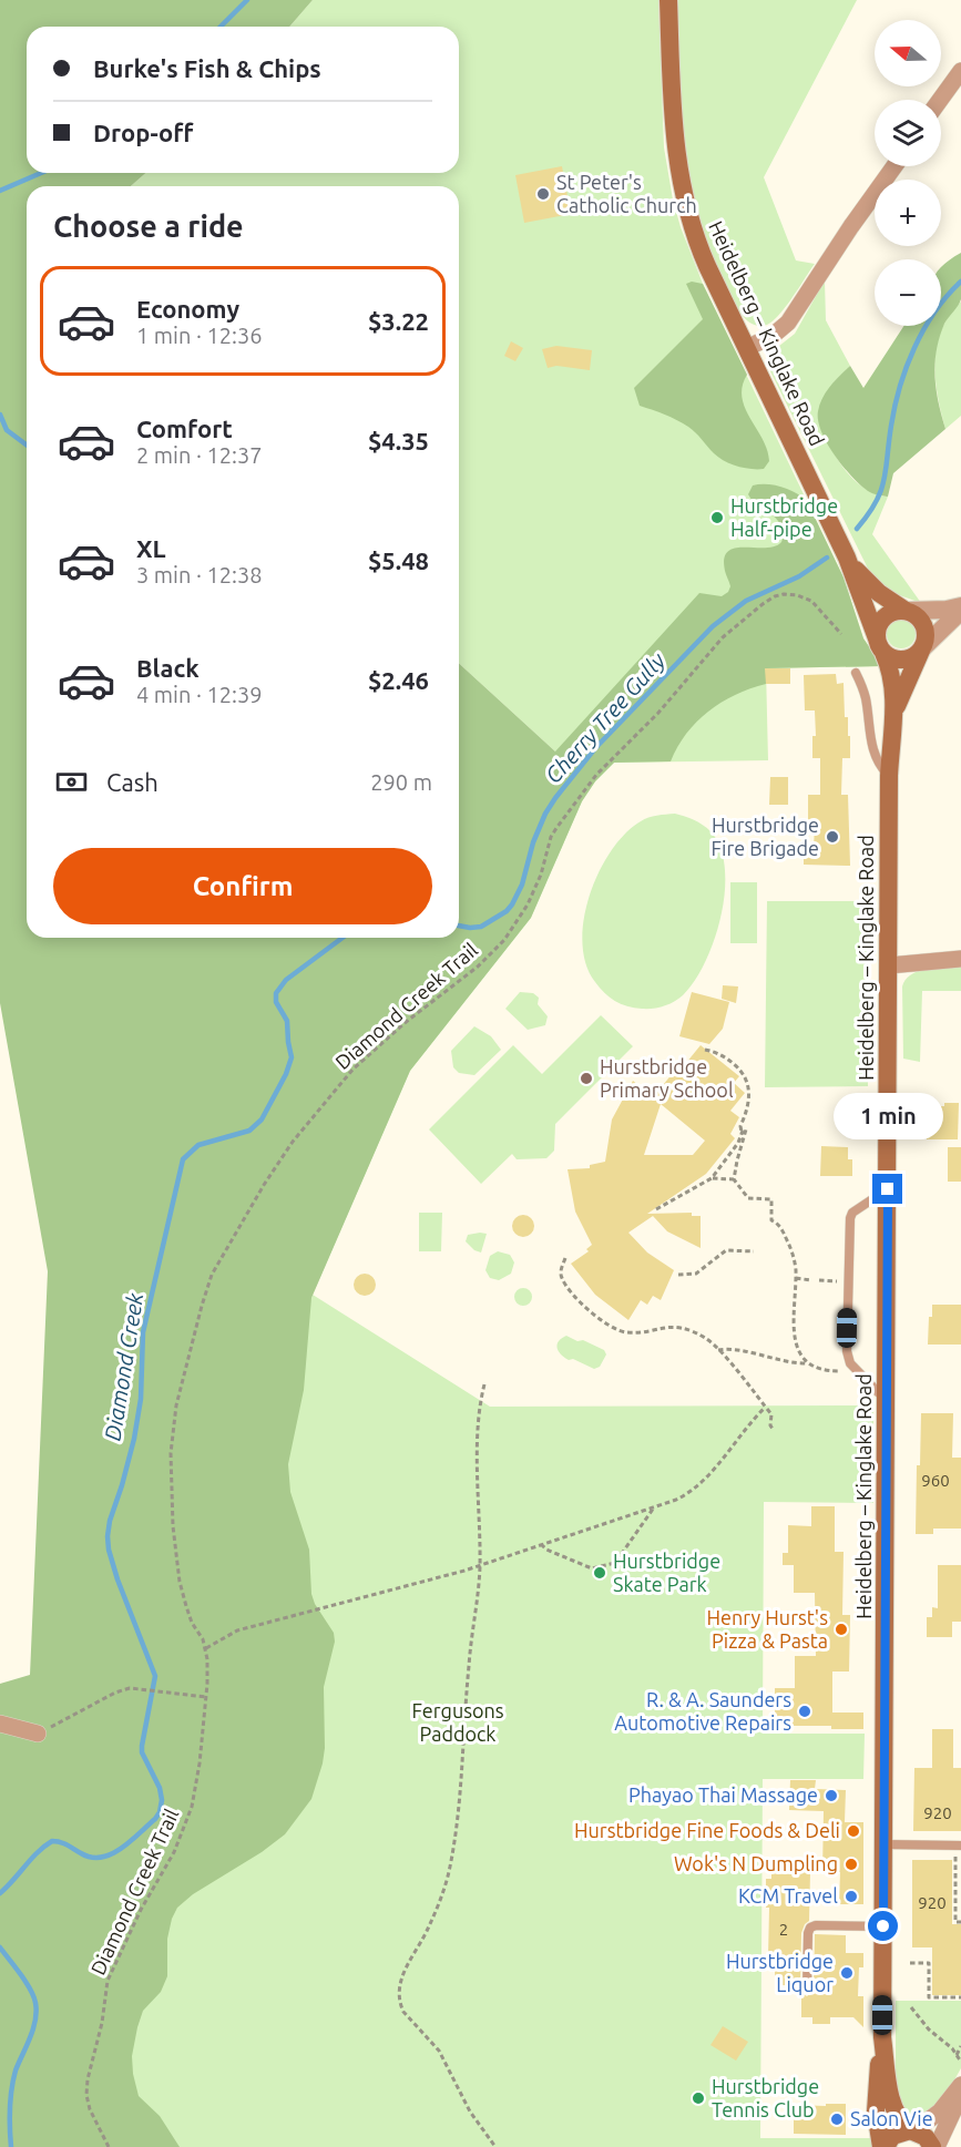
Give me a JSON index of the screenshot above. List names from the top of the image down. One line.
{"streets":{"main road":["Heidelberg – Kinglake Road"],"path":["Diamond Creek Trail"]},"water":["Cherry Tree Gully","Diamond Creek"],"parks":["Fergusons Paddock"],"places":["St Peter's Catholic Church","Hurstbridge Half-pipe","Hurstbridge Fire Brigade","Hurstbridge Primary School","Hurstbridge Skate Park","Henry Hurst's Pizza & Pasta","R. & A. Saunders Automotive Repairs","Phayao Thai Massage","Hurstbridge Fine Foods & Deli","Wok's N Dumpling","KCM Travel","Hurstbridge Liquor","Hurstbridge Tennis Club","Salon Vie"],"house_numbers":["960","920","920","2"],"north":"left","page":{"map_buttons":["+","−"],"banner":["Burke's Fish & Chips","Drop-off"],"heading":"Choose a ride","list":[{"name":"Economy","note":"1 min · 12:36","value":"$3.22"},{"name":"Comfort","note":"2 min · 12:37","value":"$4.35"},{"name":"XL","note":"3 min · 12:38","value":"$5.48"},{"name":"Black","note":"4 min · 12:39","value":"$2.46"}],"pay":["Cash","290 m"],"buttons":"Confirm","bubble":"1 min"}}
